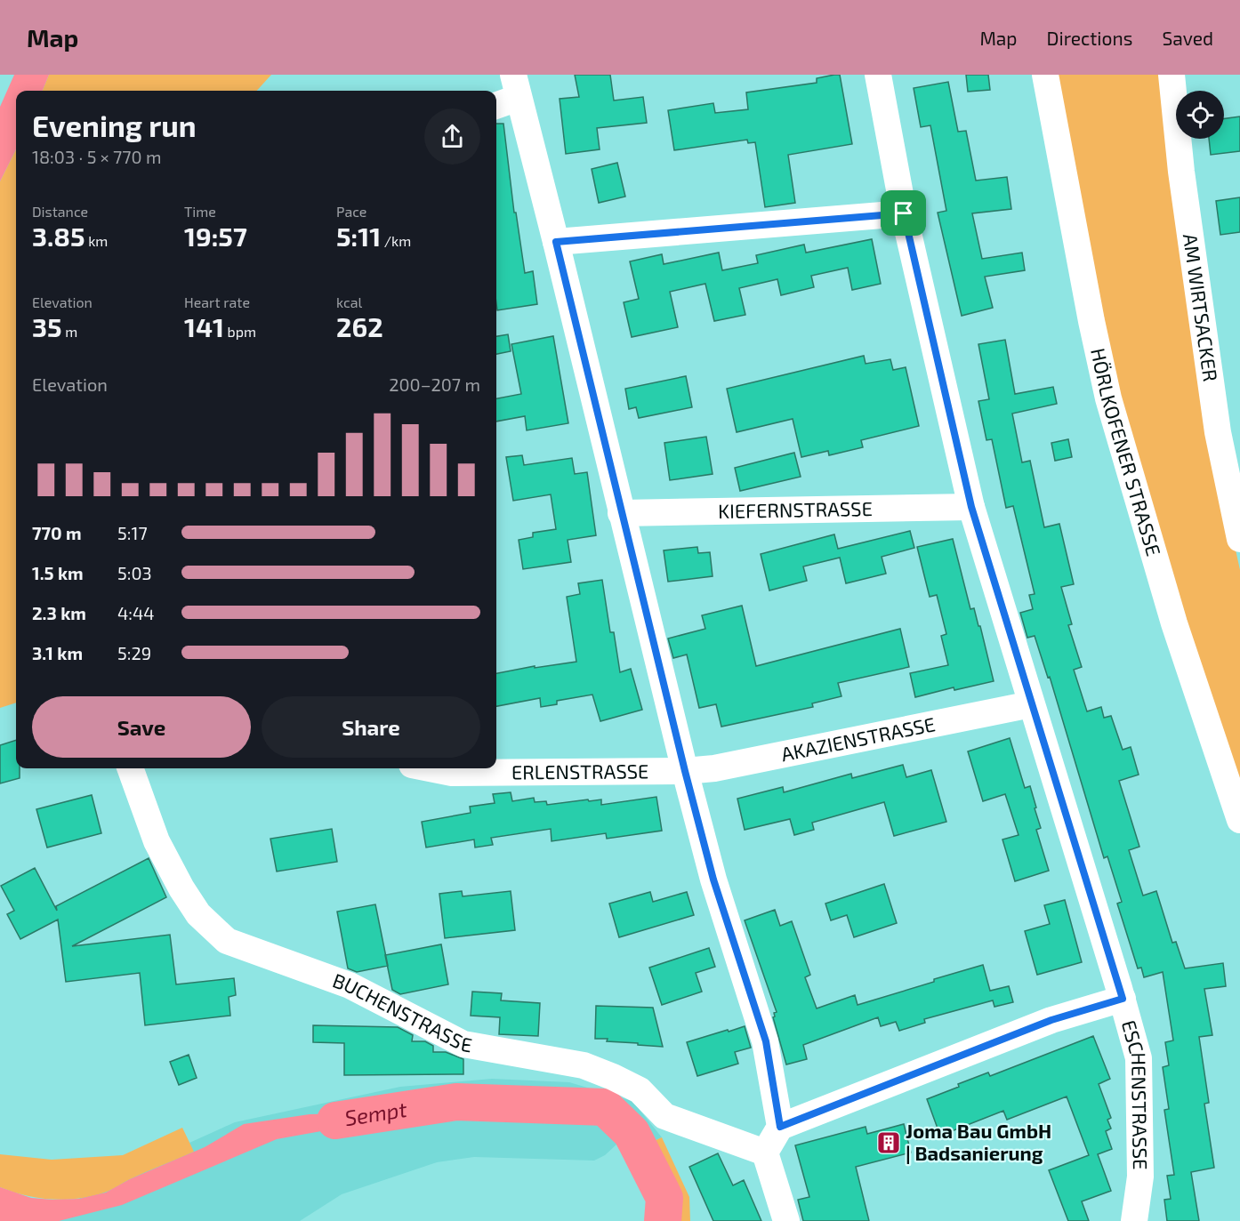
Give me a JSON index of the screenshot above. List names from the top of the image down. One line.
{"streets":{"street":["AM WIRTSACKER","HÖRLKOFENER STRASSE","KIEFERNSTRASSE","AKAZIENSTRASSE","ERLENSTRASSE","BUCHENSTRASSE","ESCHENSTRASSE"]},"crossings":[["KIEFERNSTRASSE","ESCHENSTRASSE"],["AKAZIENSTRASSE","ERLENSTRASSE"],["AKAZIENSTRASSE","ESCHENSTRASSE"]],"water":["Sempt"],"places":{"building":["Joma Bau GmbH | Badsanierung"]},"page":{"header":"Map","nav":["Map","Directions","Saved"],"heading":["Evening run","18:03 · 5 × 770 m"],"stats":[["Distance","3.85 km"],["Time","19:57"],["Pace","5:11 /km"],["Elevation","35 m"],["Heart rate","141 bpm"],["kcal","262"]],"chart":["Elevation","200–207 m"],"list":[{"name":"770 m","note":"5:17"},{"name":"1.5 km","note":"5:03"},{"name":"2.3 km","note":"4:44"},{"name":"3.1 km","note":"5:29"}],"buttons":["Save","Share"]}}
